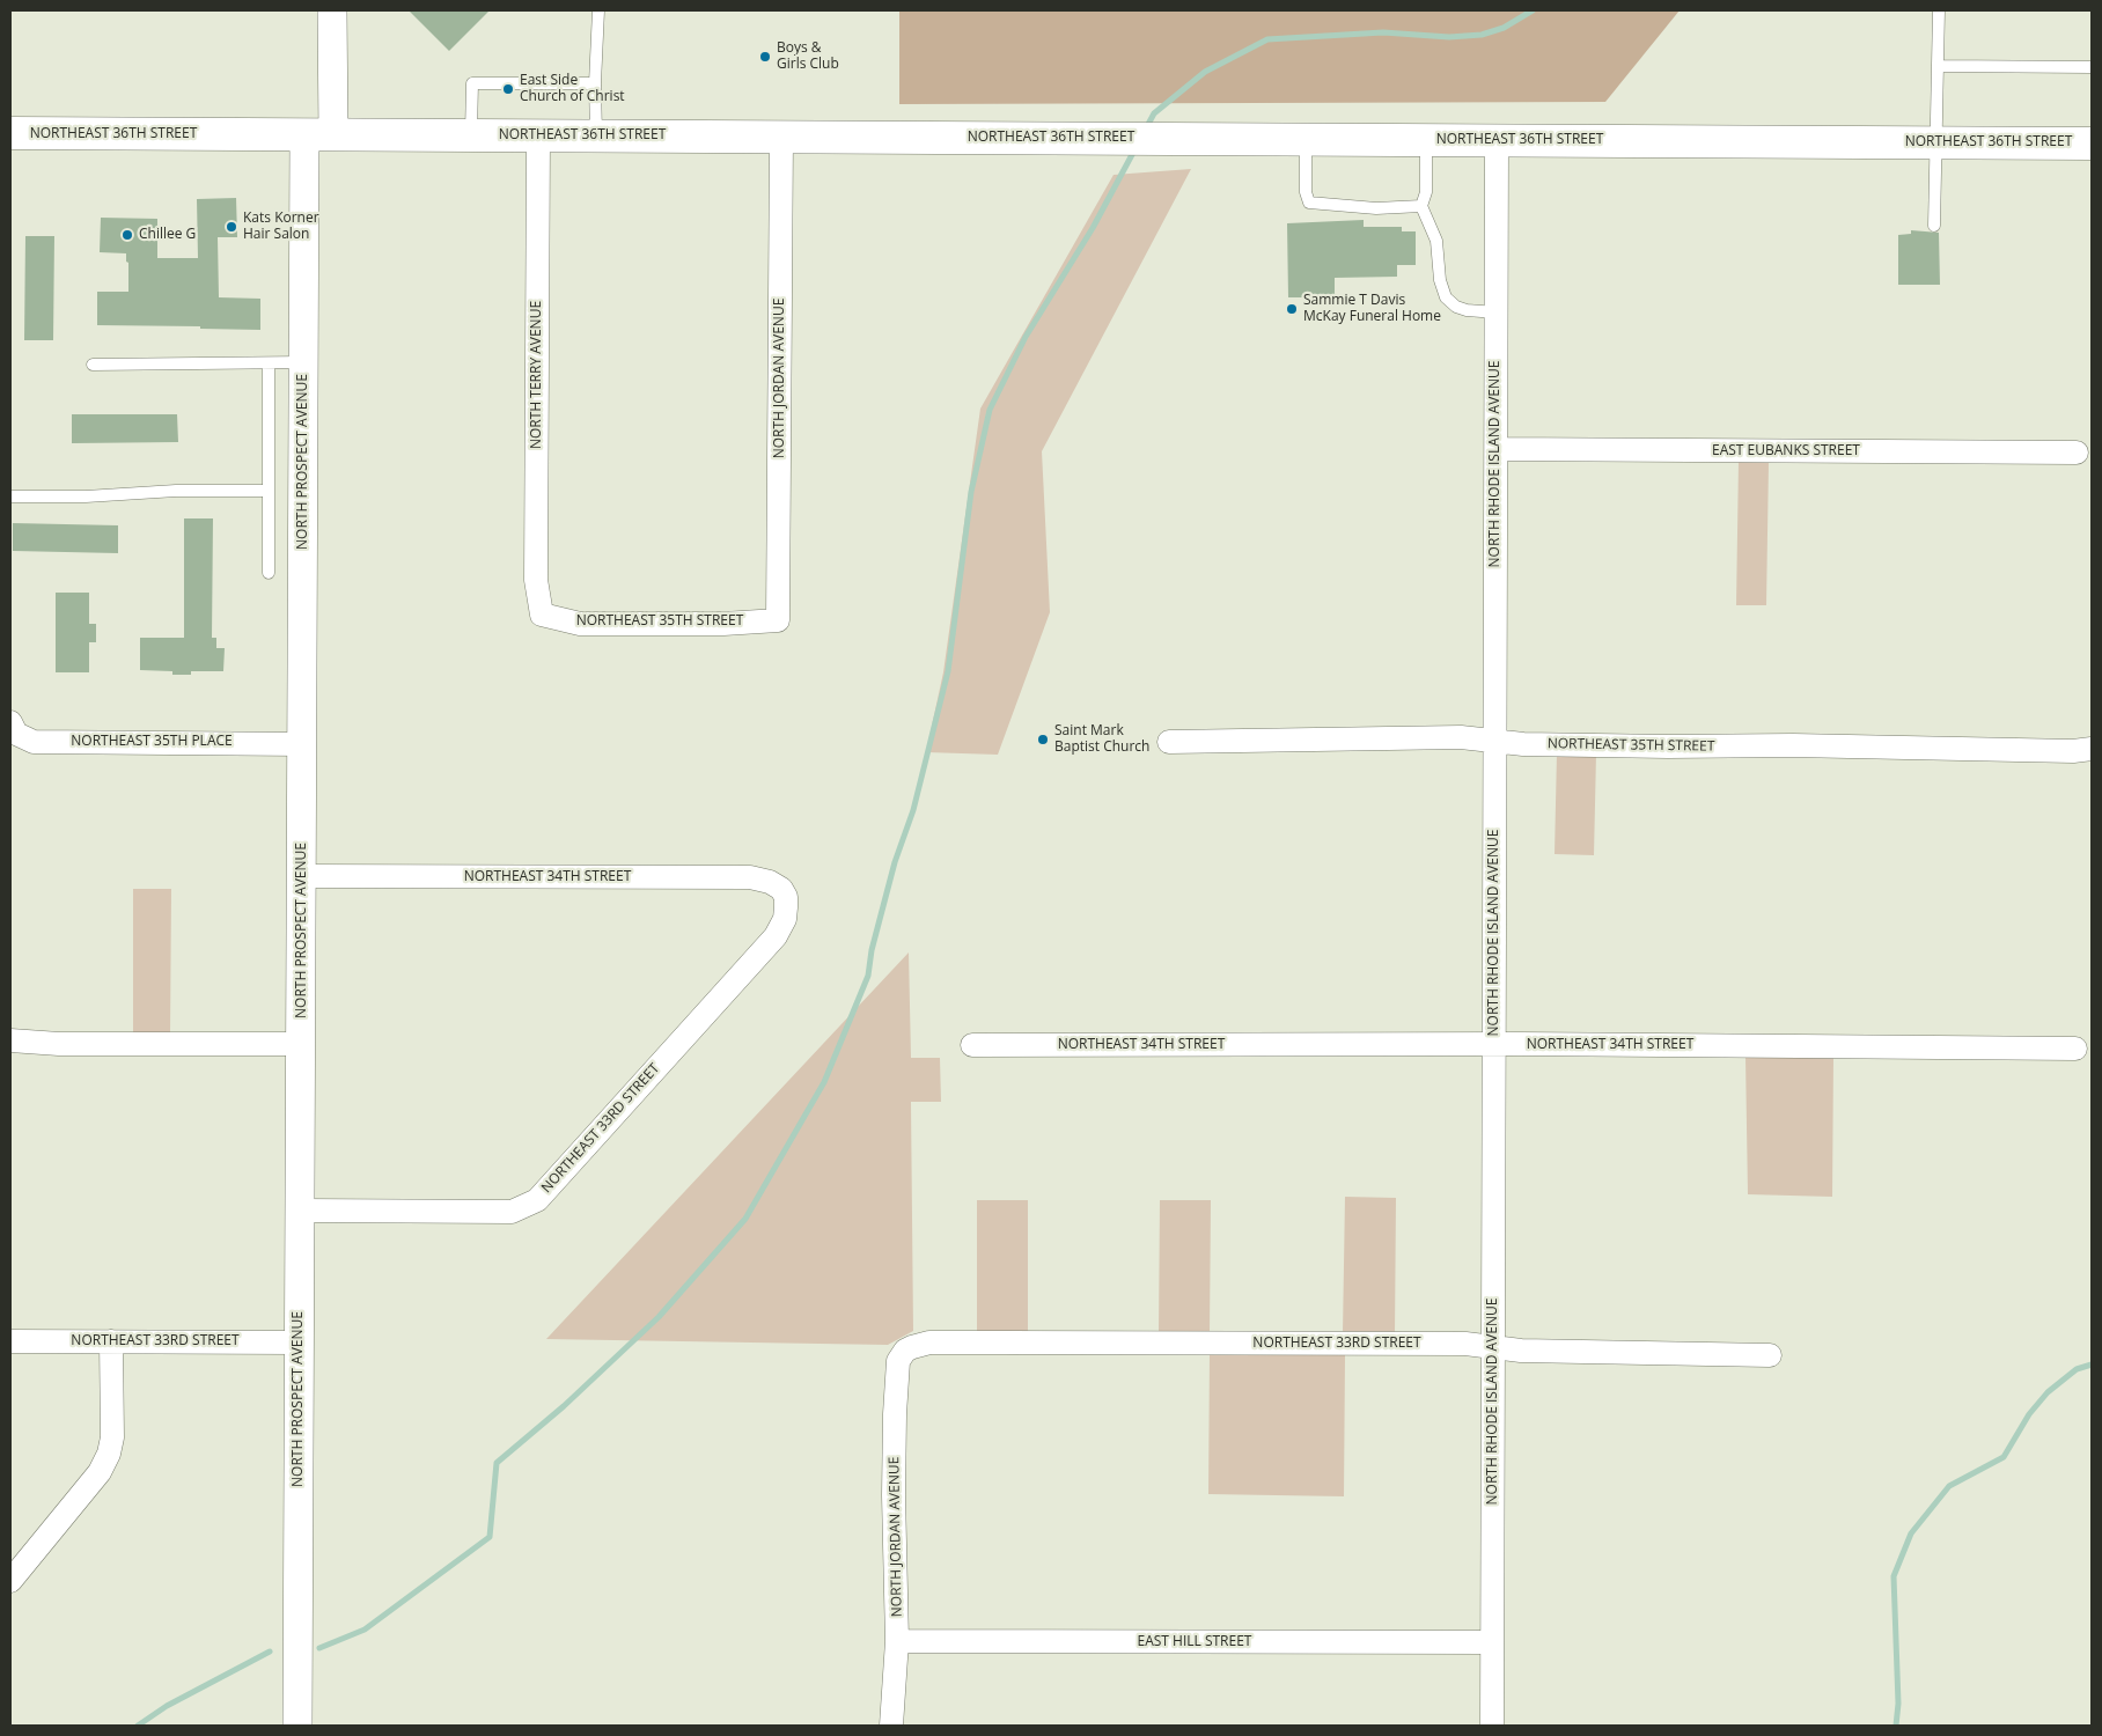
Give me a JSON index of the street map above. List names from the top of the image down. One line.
{"streets":{"main road":["NORTHEAST 36TH STREET"],"street":["NORTH TERRY AVENUE","NORTH JORDAN AVENUE","EAST EUBANKS STREET","NORTH PROSPECT AVENUE","NORTH RHODE ISLAND AVENUE","NORTHEAST 35TH STREET","NORTHEAST 35TH PLACE","NORTHEAST 34TH STREET","NORTHEAST 33RD STREET","EAST HILL STREET"]},"crossings":[["NORTHEAST 36TH STREET","NORTH TERRY AVENUE"],["NORTHEAST 36TH STREET","NORTH JORDAN AVENUE"],["NORTHEAST 36TH STREET","NORTH PROSPECT AVENUE"],["NORTHEAST 36TH STREET","NORTH RHODE ISLAND AVENUE"],["NORTH TERRY AVENUE","NORTHEAST 35TH STREET"],["NORTH JORDAN AVENUE","NORTHEAST 35TH STREET"],["NORTH JORDAN AVENUE","NORTHEAST 33RD STREET"],["NORTH JORDAN AVENUE","EAST HILL STREET"],["EAST EUBANKS STREET","NORTH RHODE ISLAND AVENUE"],["NORTH PROSPECT AVENUE","NORTHEAST 35TH PLACE"],["NORTH PROSPECT AVENUE","NORTHEAST 34TH STREET"],["NORTH PROSPECT AVENUE","NORTHEAST 33RD STREET"],["NORTH RHODE ISLAND AVENUE","NORTHEAST 35TH STREET"],["NORTH RHODE ISLAND AVENUE","NORTHEAST 34TH STREET"],["NORTH RHODE ISLAND AVENUE","NORTHEAST 33RD STREET"],["NORTH RHODE ISLAND AVENUE","EAST HILL STREET"],["NORTHEAST 34TH STREET","NORTHEAST 33RD STREET"]],"places":["Boys & Girls Club","East Side Church of Christ","Kats Korner Hair Salon","Chillee G","Sammie T Davis McKay Funeral Home","Saint Mark Baptist Church"]}
